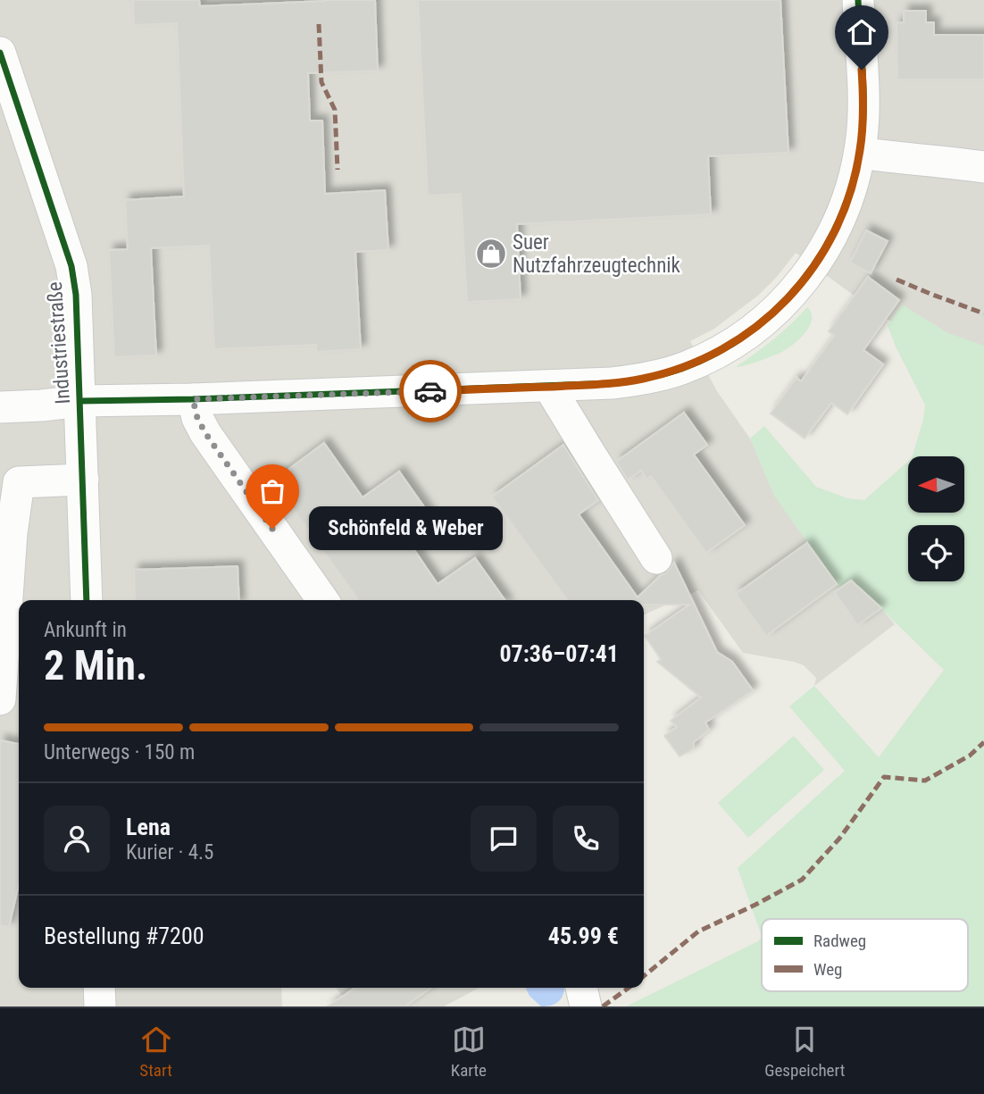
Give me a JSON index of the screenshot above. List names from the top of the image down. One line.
{"streets":{"street":["Industriestraße"]},"places":{"shop":["Suer Nutzfahrzeugtechnik"],"other":["Schönfeld & Weber"]},"legend":["Radweg","Weg"],"north":"left","page":{"bubble":"Schönfeld & Weber","heading":["2 Min.","Ankunft in","07:36–07:41"],"panel":["Lena","Kurier · 4.5","Bestellung #7200","45.99 €"],"bar":"Unterwegs · 150 m","tabs":["Start","Karte","Gespeichert"]}}
